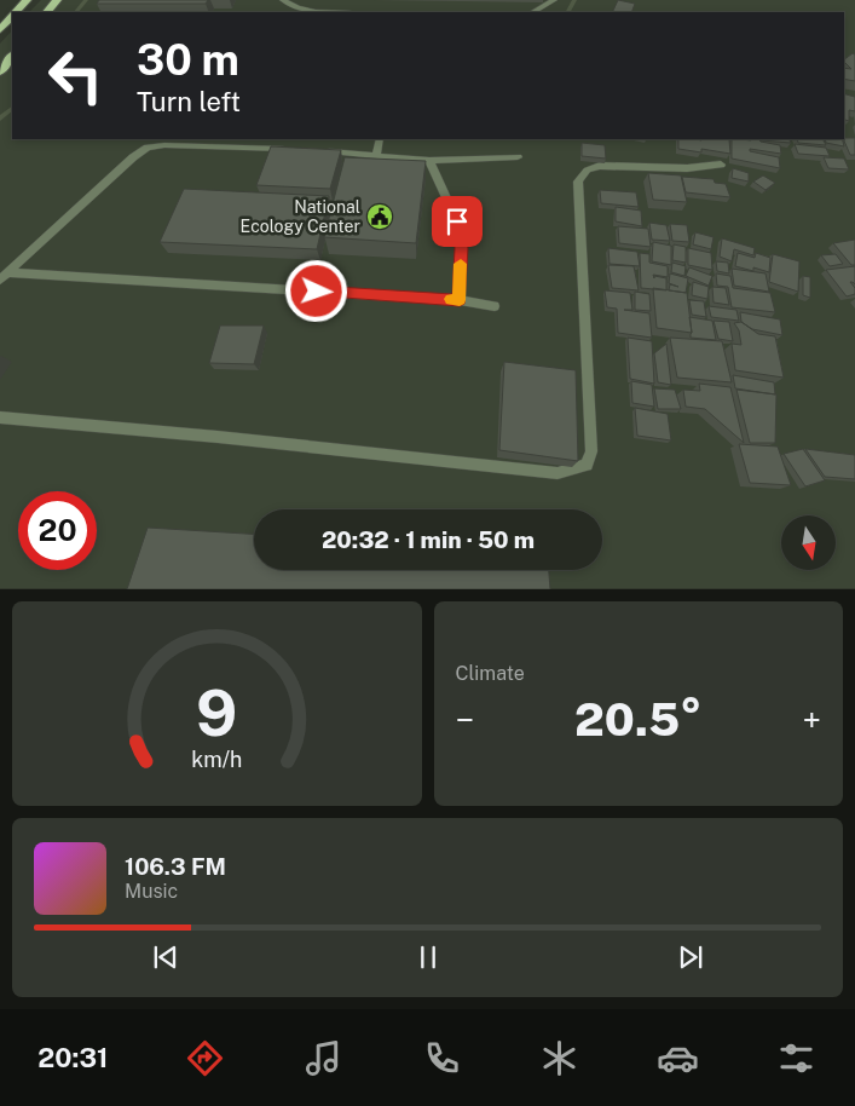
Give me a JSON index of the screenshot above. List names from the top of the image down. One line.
{"places":{"public building":["National Ecology Center"]},"north":"bottom","page":{"turn":["30 m","Turn left"],"limit":"20","trip":"20:32 · 1 min · 50 m","tile":"Climate","heat":["−","20.5°","+"],"song":["106.3 FM","Music"],"tabs":"20:31","gauge":["9","km/h"]}}
